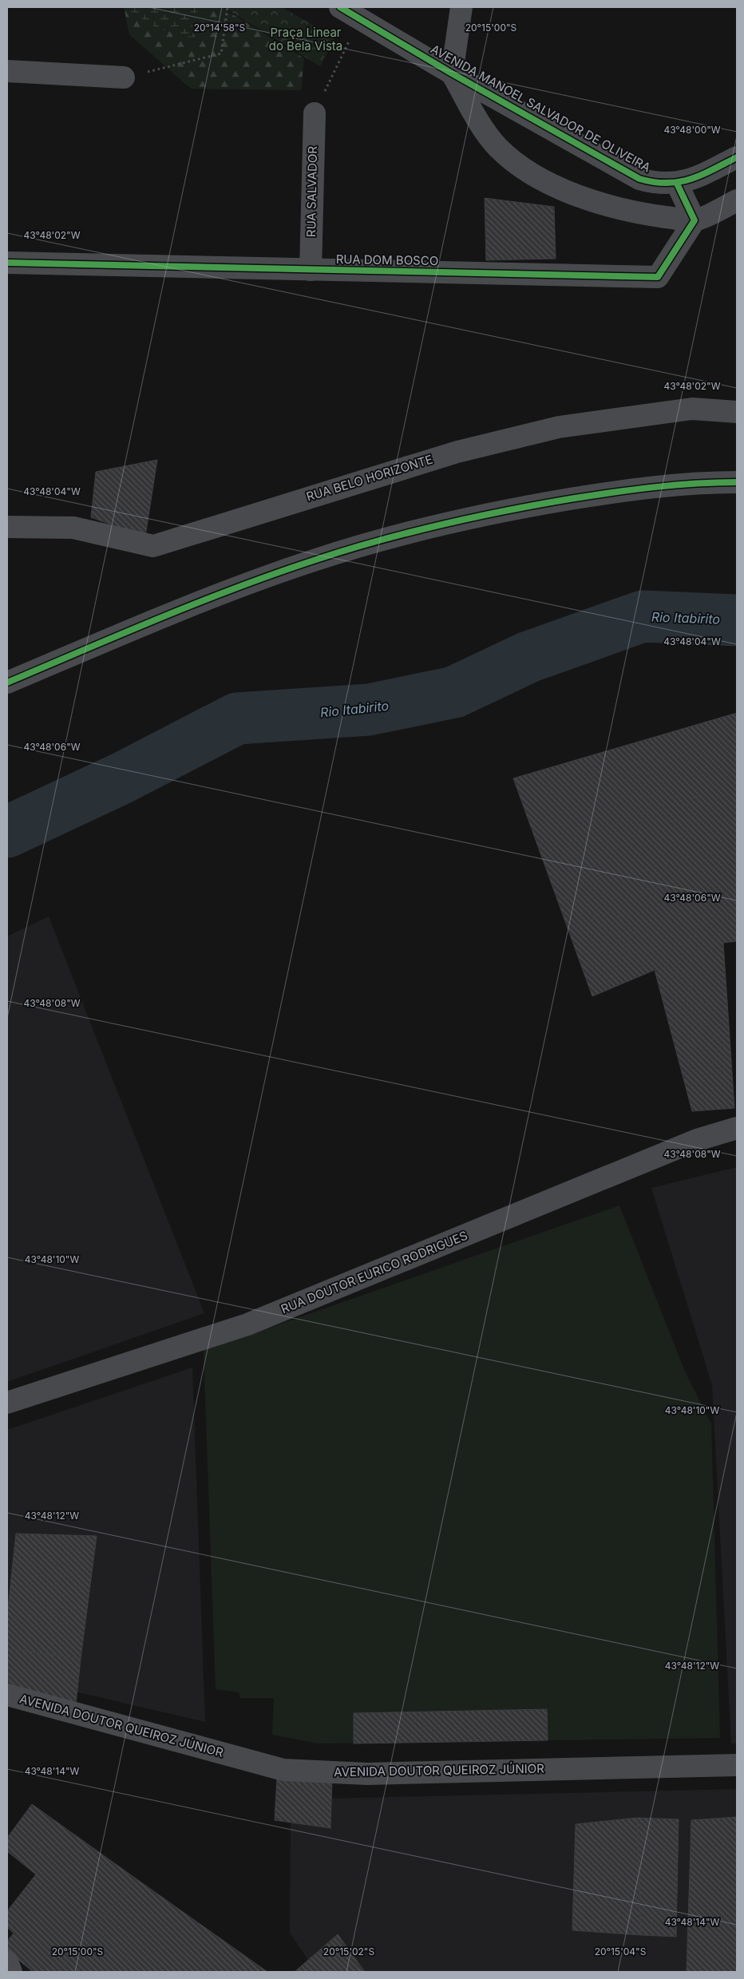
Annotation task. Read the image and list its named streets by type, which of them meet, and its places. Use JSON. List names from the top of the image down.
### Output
{
  "streets": {
    "main road": ["RUA DOUTOR EURICO RODRIGUES", "AVENIDA DOUTOR QUEIROZ JÚNIOR"],
    "street": [
      "AVENIDA MANOEL SALVADOR DE OLIVEIRA",
      "RUA SALVADOR",
      "RUA DOM BOSCO",
      "RUA BELO HORIZONTE"
    ]
  },
  "crossings": [
    ["AVENIDA MANOEL SALVADOR DE OLIVEIRA", "RUA DOM BOSCO"],
    ["RUA SALVADOR", "RUA DOM BOSCO"]
  ],
  "water": ["Rio Itabirito"],
  "parks": ["Praça Linear do Bela Vista"],
  "coordinates": [
    "20°14'58\"S",
    "20°15'00\"S",
    "43°48'00\"W",
    "43°48'02\"W",
    "43°48'04\"W",
    "43°48'06\"W",
    "43°48'08\"W",
    "43°48'10\"W",
    "43°48'12\"W",
    "43°48'14\"W",
    "20°15'02\"S",
    "20°15'04\"S"
  ]
}
